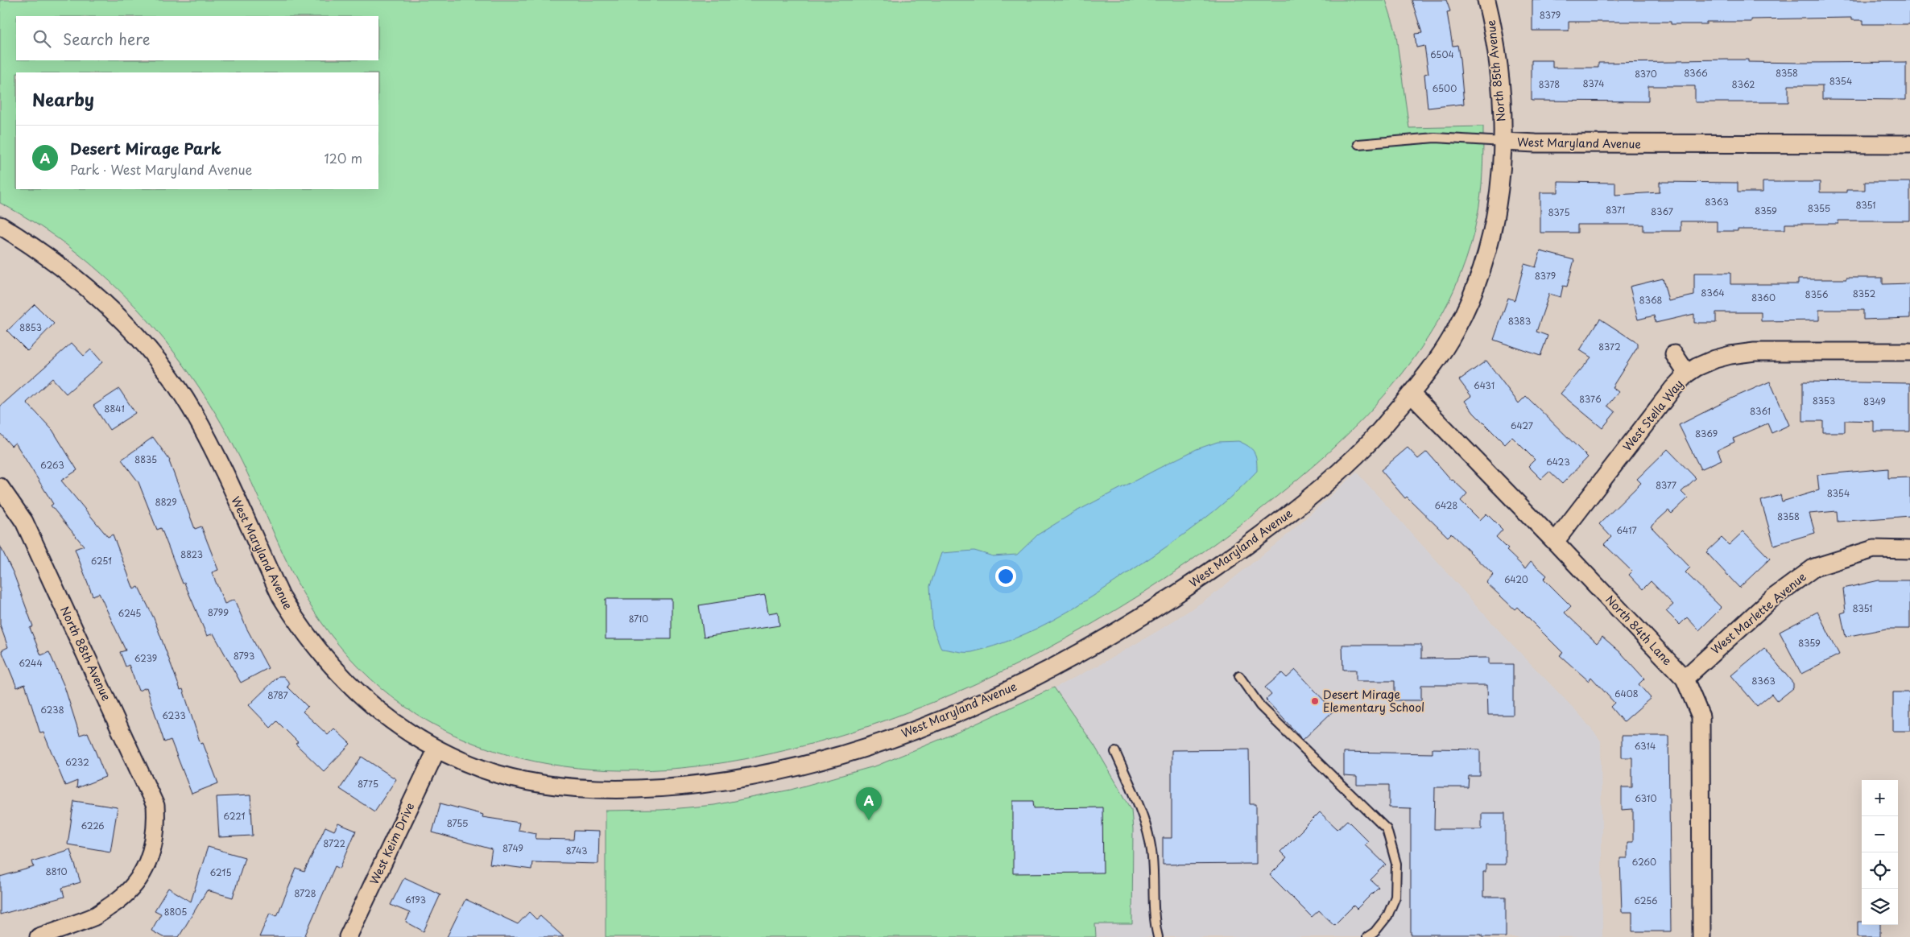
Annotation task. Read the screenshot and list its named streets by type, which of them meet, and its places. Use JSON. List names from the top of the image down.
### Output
{
  "streets": {
    "street": [
      "North 85th Avenue",
      "West Maryland Avenue",
      "West Stella Way",
      "West Marlette Avenue",
      "North 84th Lane",
      "North 88th Avenue",
      "West Keim Drive"
    ]
  },
  "crossings": [
    ["North 85th Avenue", "West Maryland Avenue"],
    ["West Maryland Avenue", "North 84th Lane"],
    ["West Maryland Avenue", "West Keim Drive"],
    ["West Stella Way", "North 84th Lane"],
    ["West Marlette Avenue", "North 84th Lane"]
  ],
  "places": ["Desert Mirage Elementary School"],
  "house_numbers": [
    "8379",
    "6504",
    "8366",
    "8358",
    "8370",
    "8354",
    "8374",
    "8378",
    "8362",
    "6500",
    "8363",
    "8351",
    "8355",
    "8371",
    "8359",
    "8367",
    "8375",
    "8379",
    "8364",
    "8352",
    "8356",
    "8360",
    "8368",
    "8383",
    "8853",
    "8372",
    "6431",
    "8376",
    "8353",
    "8349",
    "8841",
    "8361",
    "6427",
    "8369",
    "8835",
    "6423",
    "6263",
    "8377",
    "8354",
    "8829",
    "6428",
    "8358",
    "6417",
    "8823",
    "6251",
    "6420",
    "8351",
    "8799",
    "6245",
    "8710",
    "8359",
    "8793",
    "6239",
    "6244",
    "8363",
    "6408",
    "8787",
    "6238",
    "6233",
    "6314",
    "6232",
    "8775",
    "6310",
    "6221",
    "8755",
    "6226",
    "8722",
    "8749",
    "8743",
    "6260",
    "8810",
    "6215",
    "8728",
    "6193",
    "6256",
    "8805"
  ],
  "page": {
    "search": "Search here",
    "heading": "Nearby",
    "list": [
      {
        "mark": "A",
        "name": "Desert Mirage Park",
        "note": "Park · West Maryland Avenue",
        "value": "120 m"
      }
    ],
    "map_buttons": ["+", "−"],
    "pins": "A"
  }
}
